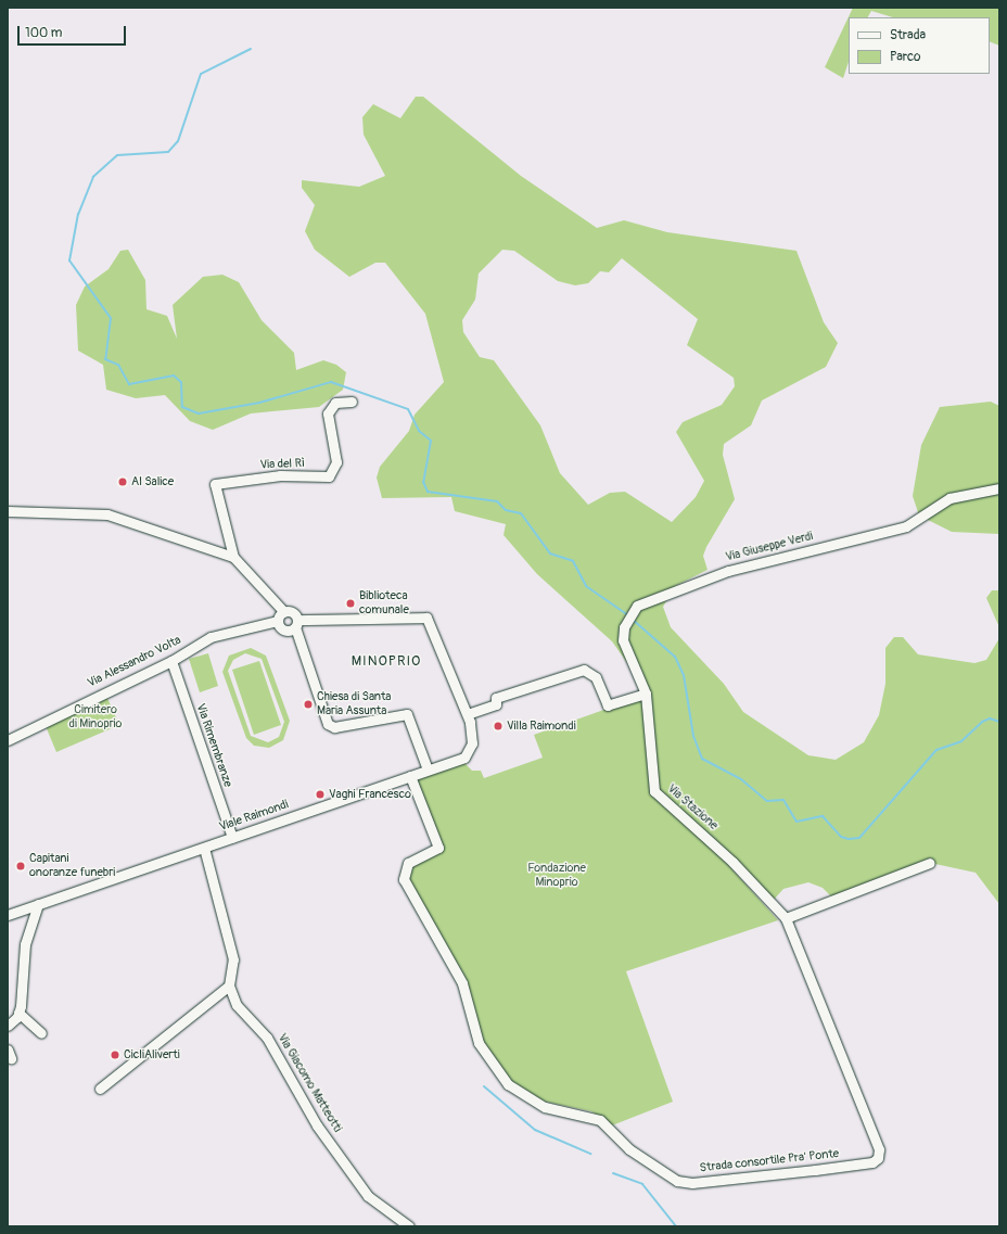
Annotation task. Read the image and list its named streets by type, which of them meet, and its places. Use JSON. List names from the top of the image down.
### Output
{
  "streets": {
    "street": [
      "Via del Rì",
      "Via Giuseppe Verdi",
      "Via Alessandro Volta",
      "Via Rimembranze",
      "Via Stazione",
      "Viale Raimondi",
      "Via Giacomo Matteotti",
      "Strada consortile Pra' Ponte"
    ]
  },
  "crossings": [
    ["Via Giuseppe Verdi", "Via Stazione"],
    ["Via Alessandro Volta", "Via Rimembranze"],
    ["Via Rimembranze", "Viale Raimondi"],
    ["Via Stazione", "Strada consortile Pra' Ponte"],
    ["Viale Raimondi", "Strada consortile Pra' Ponte"]
  ],
  "districts": ["MINOPRIO"],
  "parks": ["Cimitero di Minoprio", "Fondazione Minoprio"],
  "places": [
    "Al Salice",
    "Biblioteca comunale",
    "Chiesa di Santa Maria Assunta",
    "Villa Raimondi",
    "Vaghi Francesco",
    "Capitani onoranze funebri",
    "CicliAliverti"
  ],
  "legend": ["Strada", "Parco"],
  "scale_bar": "100 m"
}
